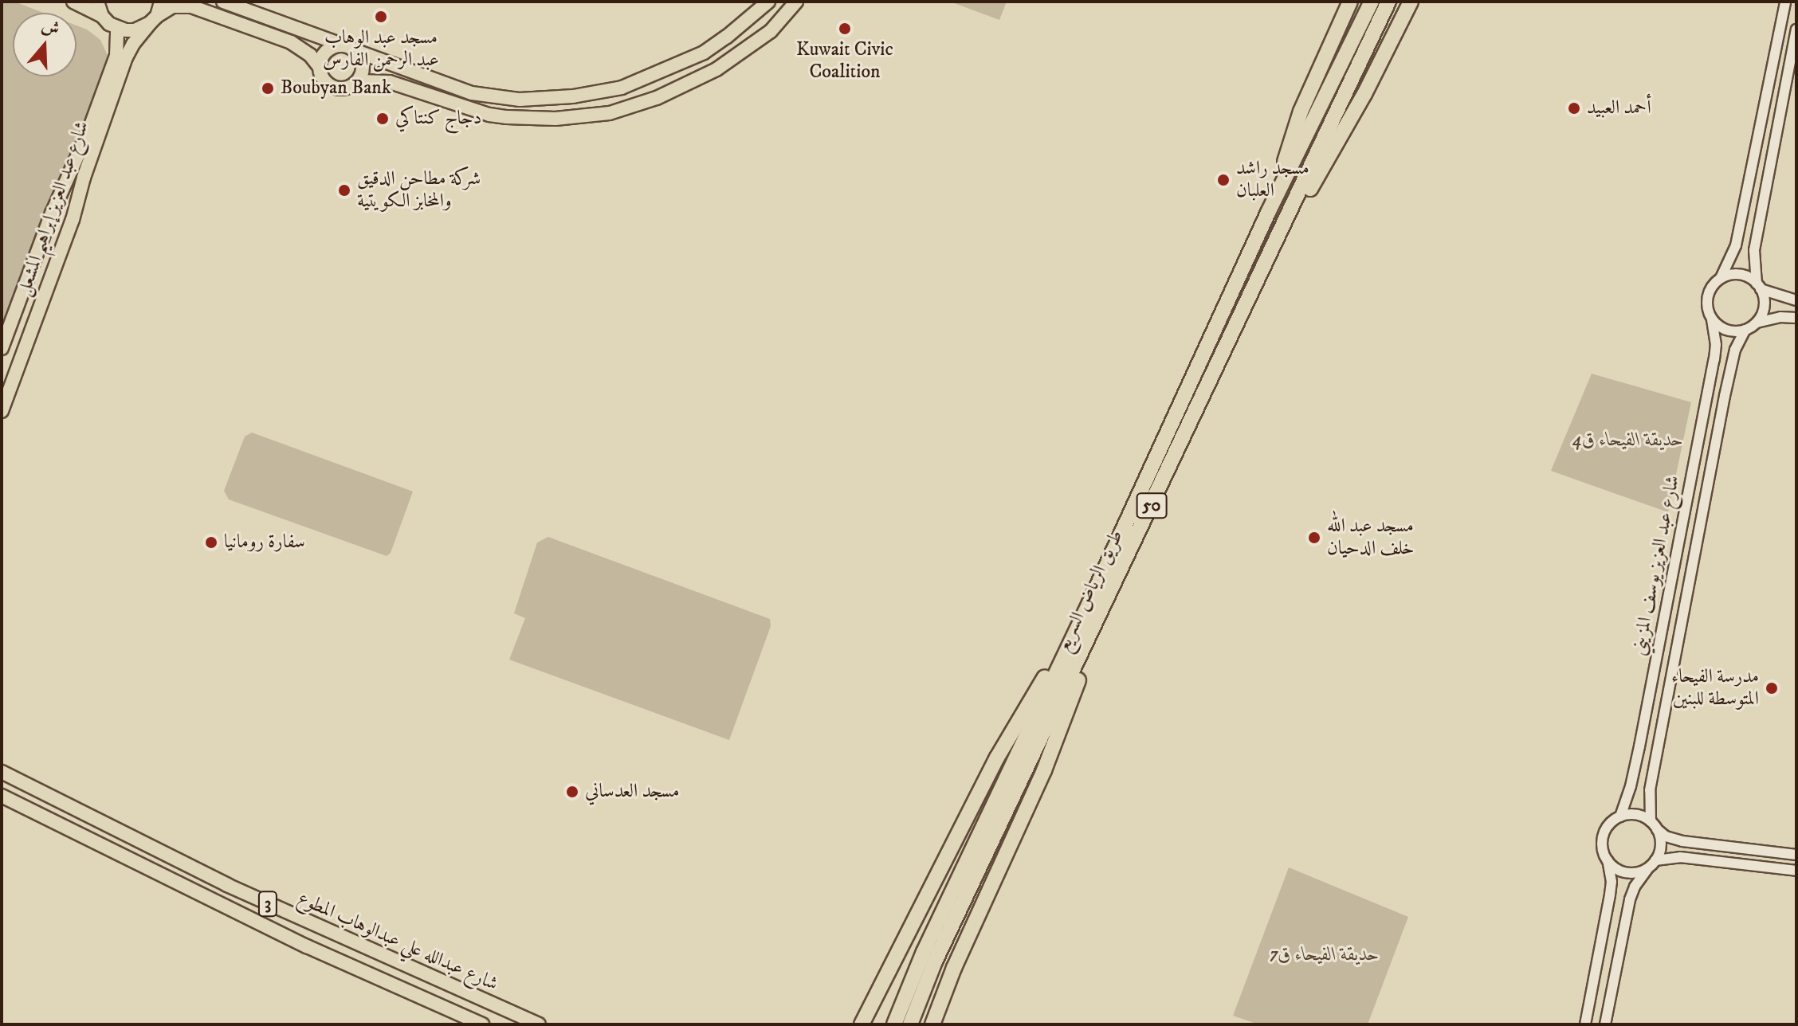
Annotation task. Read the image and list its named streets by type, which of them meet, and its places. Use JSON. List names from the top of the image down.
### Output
{
  "streets": {
    "highway": ["50", "طريق الرياض السريع"],
    "main road": ["شارع عبد العزيز إبراهيم المشعل", "3", "شارع عبدالله علي عبدالوهاب المطوع"],
    "street": ["شارع عبد العزيز يوسف المزيني"]
  },
  "parks": ["حديقة الفيحاء ق4", "حديقة الفيحاء ق7"],
  "places": [
    "مسجد عبد الوهاب عبد الرحمن الفارس",
    "Kuwait Civic Coalition",
    "Boubyan Bank",
    "أحمد العبيد",
    "دجاج كنتاكي",
    "مسجد راشد العلبان",
    "شركة مطاحن الدقيق والمخابز الكويتية",
    "مسجد عبد الله خلف الدحيان",
    "سفارة رومانيا",
    "مدرسة الفيحاء المتوسطة للبنين",
    "مسجد العدساني"
  ],
  "north": "top"
}
